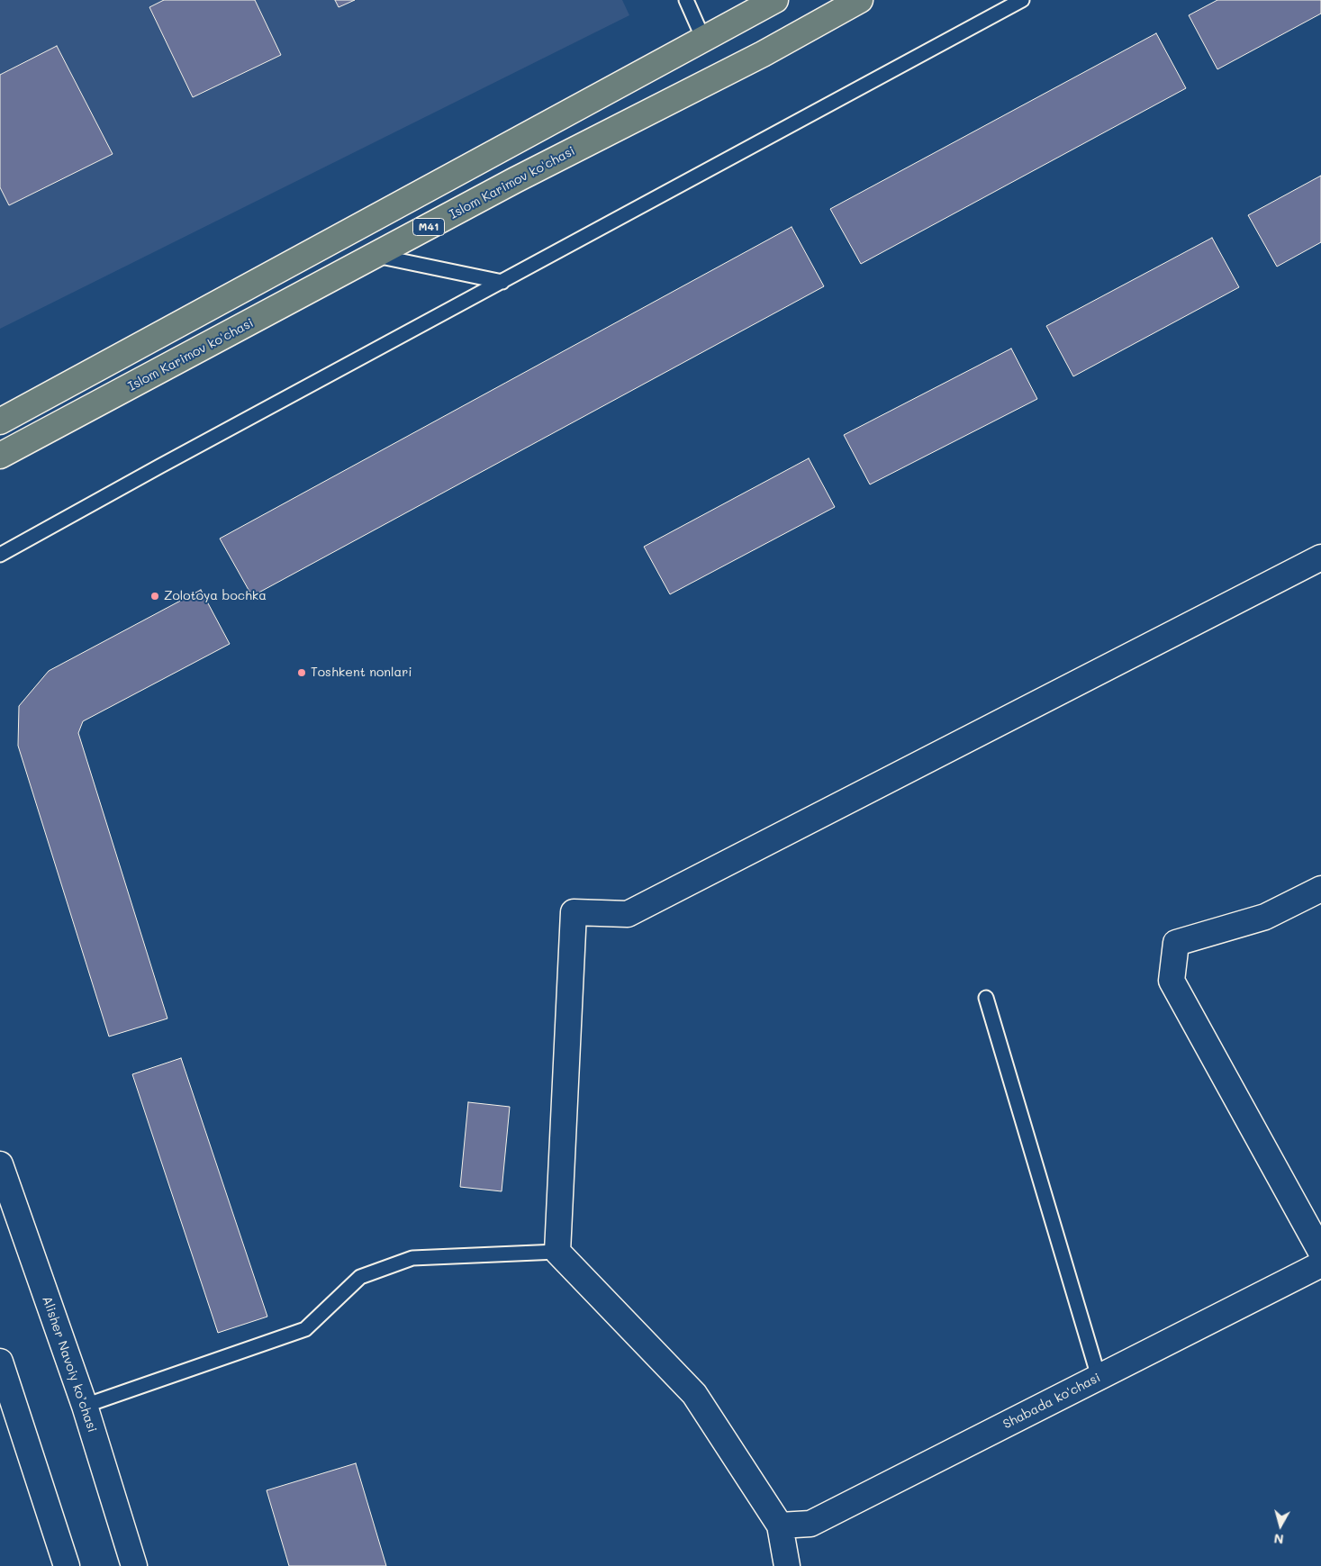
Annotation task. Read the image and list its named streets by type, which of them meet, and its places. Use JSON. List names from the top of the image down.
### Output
{
  "streets": {
    "main road": ["Islom Karimov ko'chasi", "M41"],
    "street": ["Alisher Navoiy ko’chasi", "Shabada ko'chasi"]
  },
  "places": ["Zolotoya bochka", "Toshkent nonlari"],
  "north": "bottom"
}
